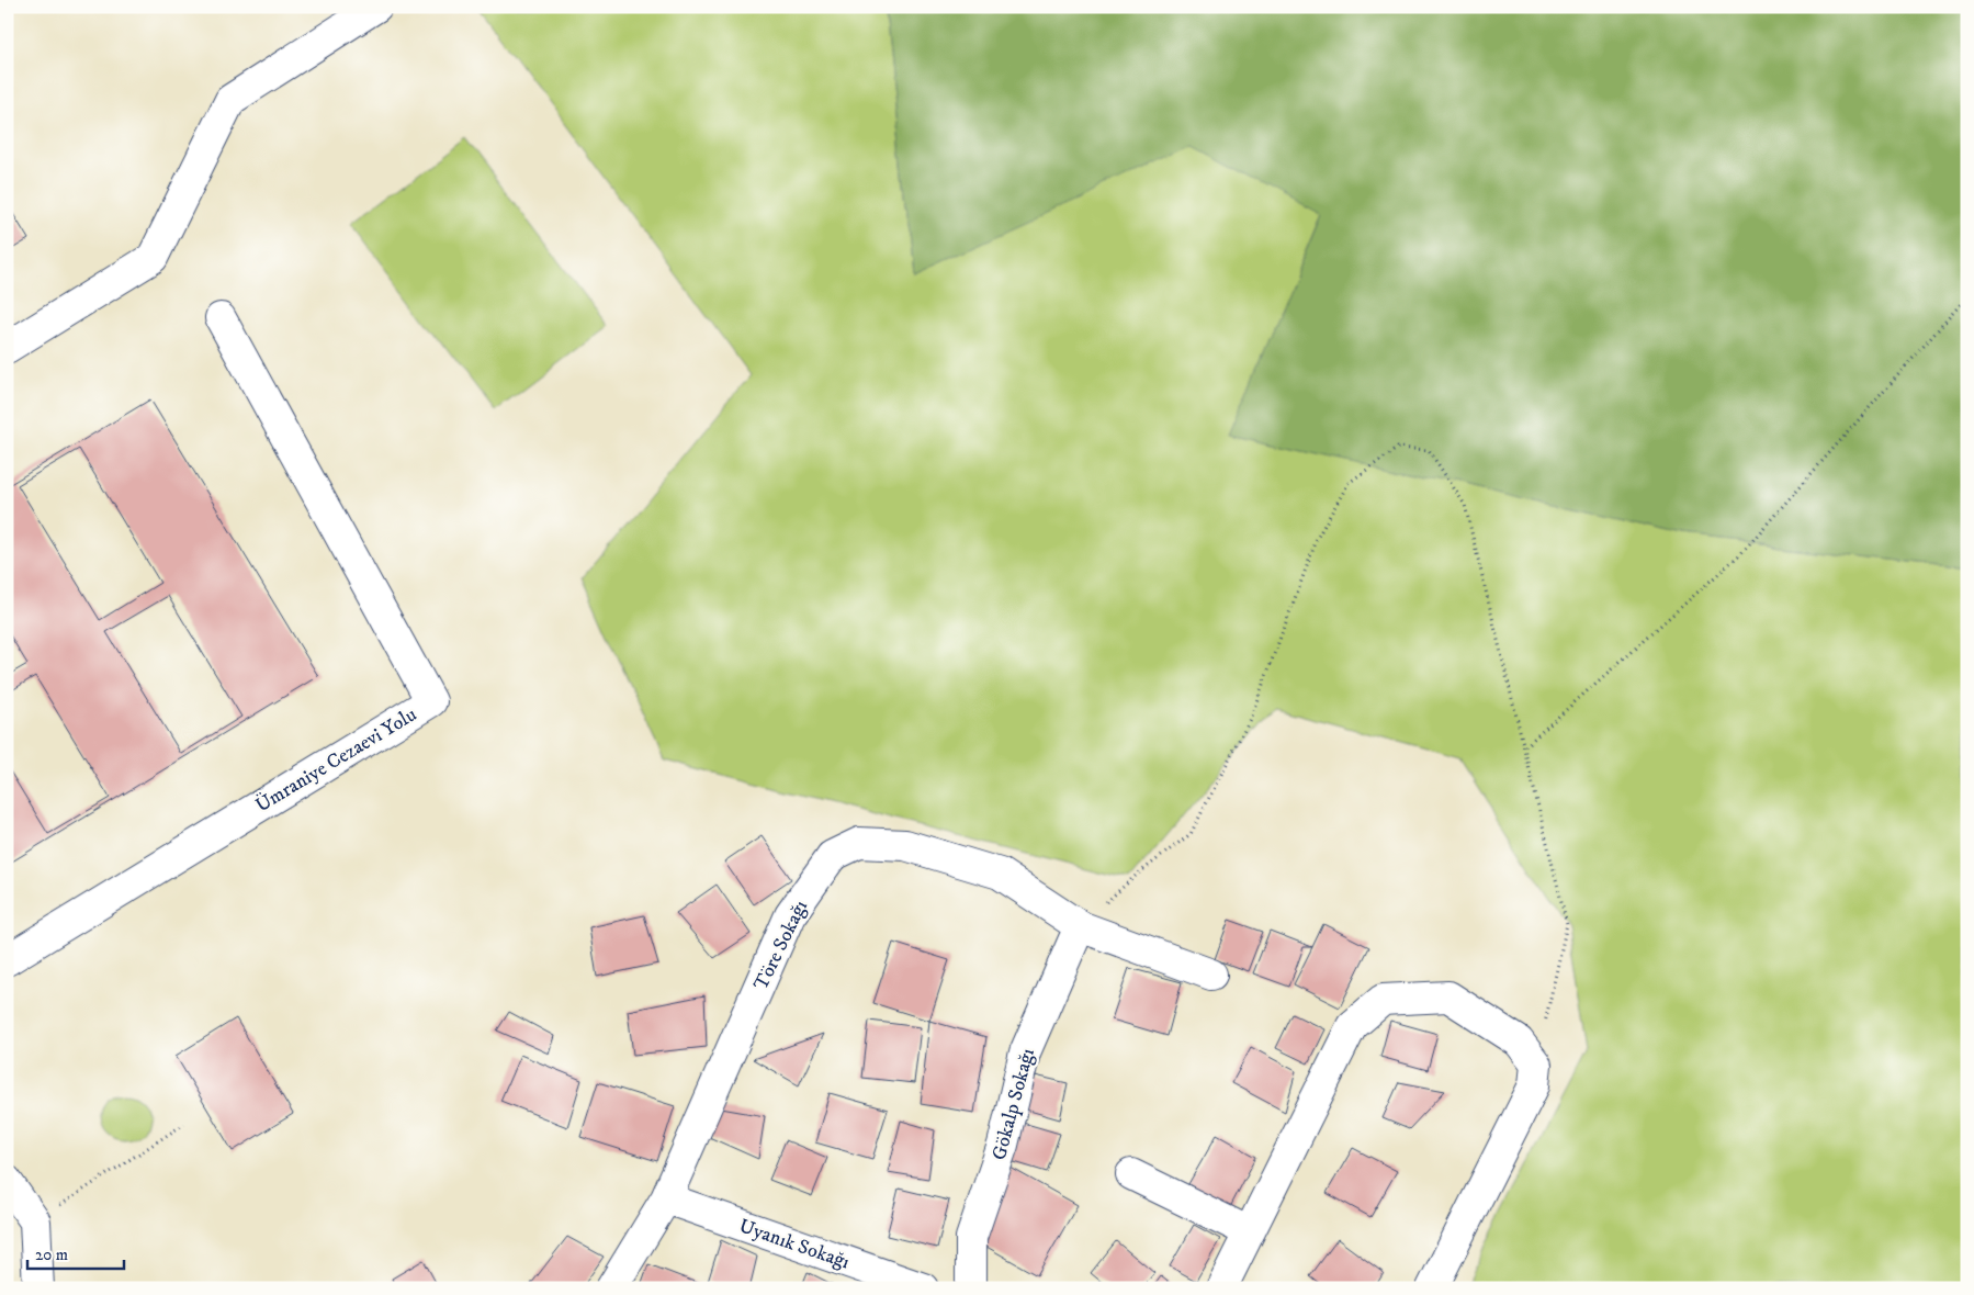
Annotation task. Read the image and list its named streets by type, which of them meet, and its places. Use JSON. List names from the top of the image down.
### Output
{
  "streets": {
    "street": [
      "Ümraniye Cezaevi Yolu",
      "Töre Sokağı",
      "Gökalp Sokağı",
      "Uyanık Sokağı"
    ]
  },
  "crossings": [
    ["Töre Sokağı", "Gökalp Sokağı"],
    ["Töre Sokağı", "Uyanık Sokağı"]
  ],
  "scale_bar": "20 m"
}
